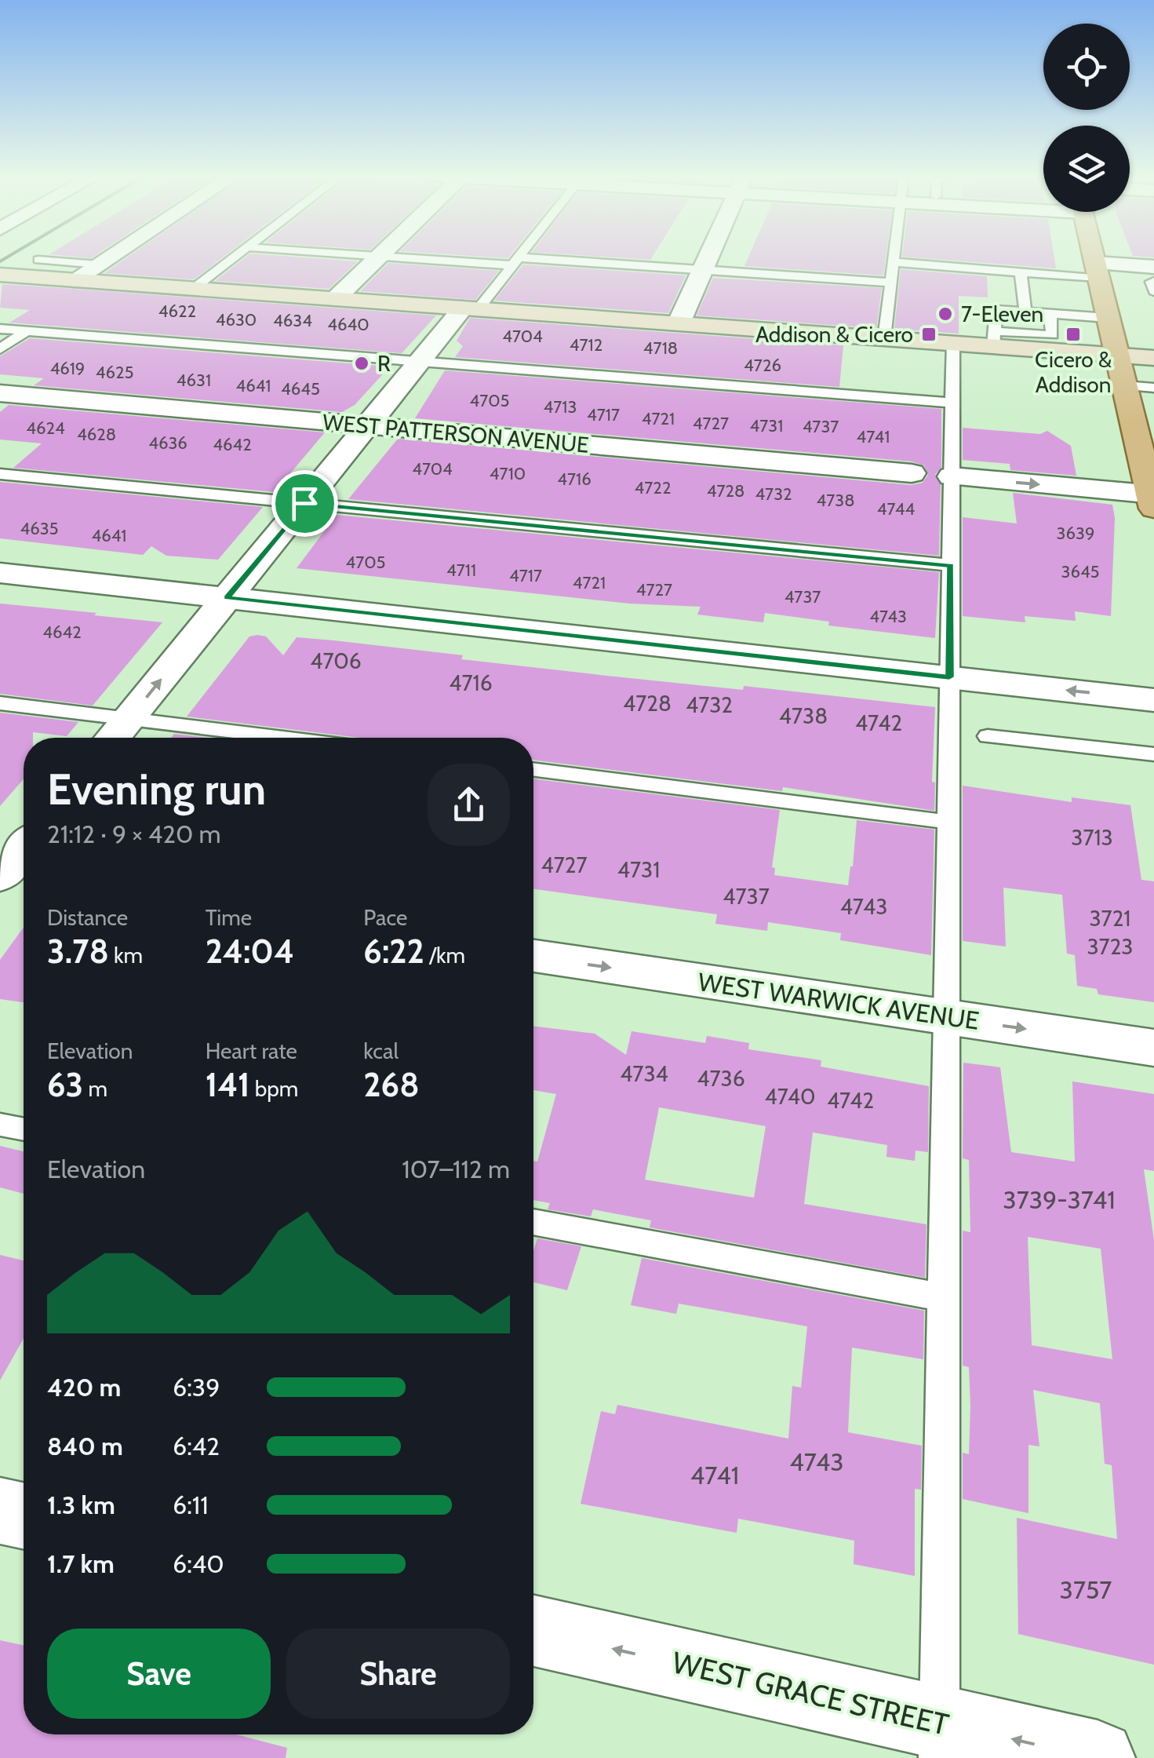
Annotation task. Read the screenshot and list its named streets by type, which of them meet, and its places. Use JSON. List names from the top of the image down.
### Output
{
  "streets": {
    "street": ["WEST PATTERSON AVENUE", "WEST WARWICK AVENUE", "WEST GRACE STREET"]
  },
  "one_way": ["WEST GRACE STREET"],
  "places": {
    "other": ["7-Eleven", "R"],
    "transit": ["Addison & Cicero", "Cicero & Addison"]
  },
  "house_numbers": [
    "4622",
    "4630",
    "4634",
    "4640",
    "4704",
    "4712",
    "4718",
    "4726",
    "4619",
    "4625",
    "4631",
    "4641",
    "4645",
    "4705",
    "4713",
    "4717",
    "4721",
    "4727",
    "4731",
    "4737",
    "4624",
    "4628",
    "4741",
    "4636",
    "4642",
    "4704",
    "4710",
    "4716",
    "4722",
    "4728",
    "4732",
    "4738",
    "4744",
    "4635",
    "3639",
    "4641",
    "4705",
    "4711",
    "3645",
    "4717",
    "4721",
    "4727",
    "4737",
    "4743",
    "4642",
    "4706",
    "4716",
    "4728",
    "4732",
    "4738",
    "4742",
    "3713",
    "4727",
    "4731",
    "4737",
    "4743",
    "3721",
    "3723",
    "4734",
    "4736",
    "4740",
    "4742",
    "3739-3741",
    "4743",
    "4741",
    "3757"
  ],
  "page": {
    "heading": ["Evening run", "21:12 · 9 × 420 m"],
    "stats": [
      ["Distance", "3.78 km"],
      ["Time", "24:04"],
      ["Pace", "6:22 /km"],
      ["Elevation", "63 m"],
      ["Heart rate", "141 bpm"],
      ["kcal", "268"]
    ],
    "chart": ["Elevation", "107–112 m"],
    "list": [
      {
        "name": "420 m",
        "note": "6:39"
      },
      {
        "name": "840 m",
        "note": "6:42"
      },
      {
        "name": "1.3 km",
        "note": "6:11"
      },
      {
        "name": "1.7 km",
        "note": "6:40"
      }
    ],
    "buttons": ["Save", "Share"]
  }
}
